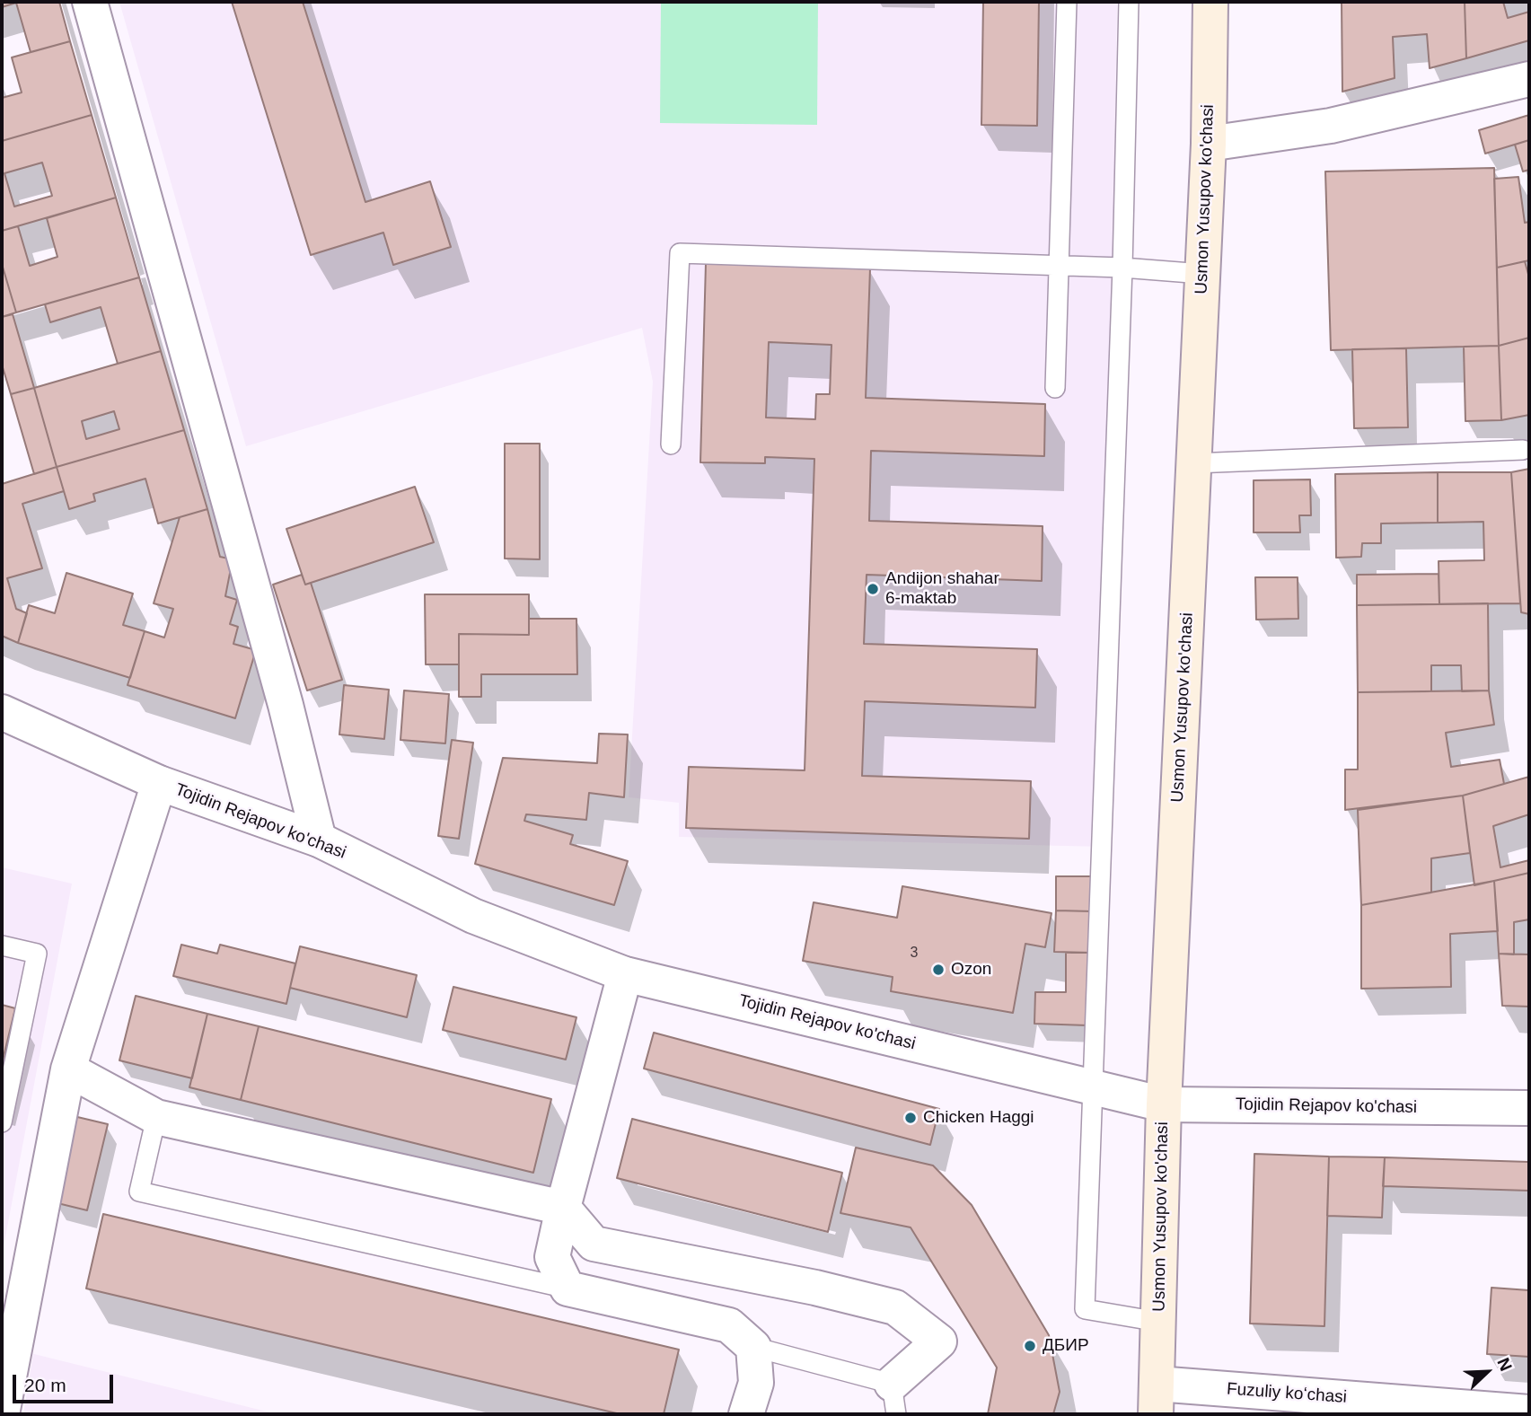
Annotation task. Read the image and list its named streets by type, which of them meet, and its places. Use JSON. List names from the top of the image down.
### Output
{
  "streets": {
    "main road": ["Usmon Yusupov ko'chasi"],
    "street": ["Tojidin Rejapov ko'chasi", "Fuzuliy koʻchasi"]
  },
  "crossings": [
    ["Usmon Yusupov ko'chasi", "Tojidin Rejapov ko'chasi"],
    ["Usmon Yusupov ko'chasi", "Fuzuliy koʻchasi"]
  ],
  "places": [
    "Andijon shahar 6-maktab",
    "Ozon",
    "Chicken Haggi",
    "ДБИР"
  ],
  "house_numbers": ["3"],
  "scale_bar": "20 m",
  "north": "top right"
}
